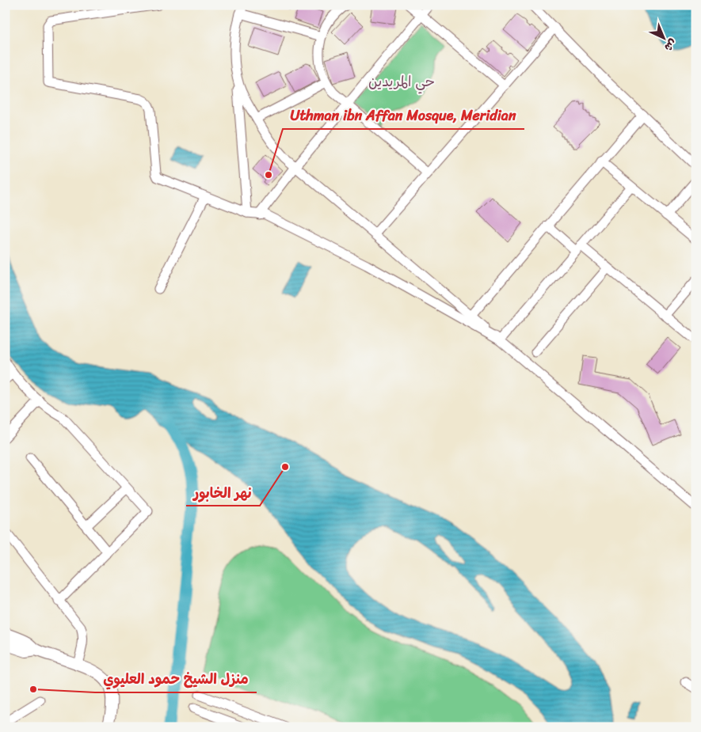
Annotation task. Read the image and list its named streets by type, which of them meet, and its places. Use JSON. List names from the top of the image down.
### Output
{
  "districts": ["حي المريدين"],
  "places": ["Uthman ibn Affan Mosque, Meridian", "نهر الخابور", "منزل الشيخ حمود العليوي"],
  "north": "bottom right"
}
